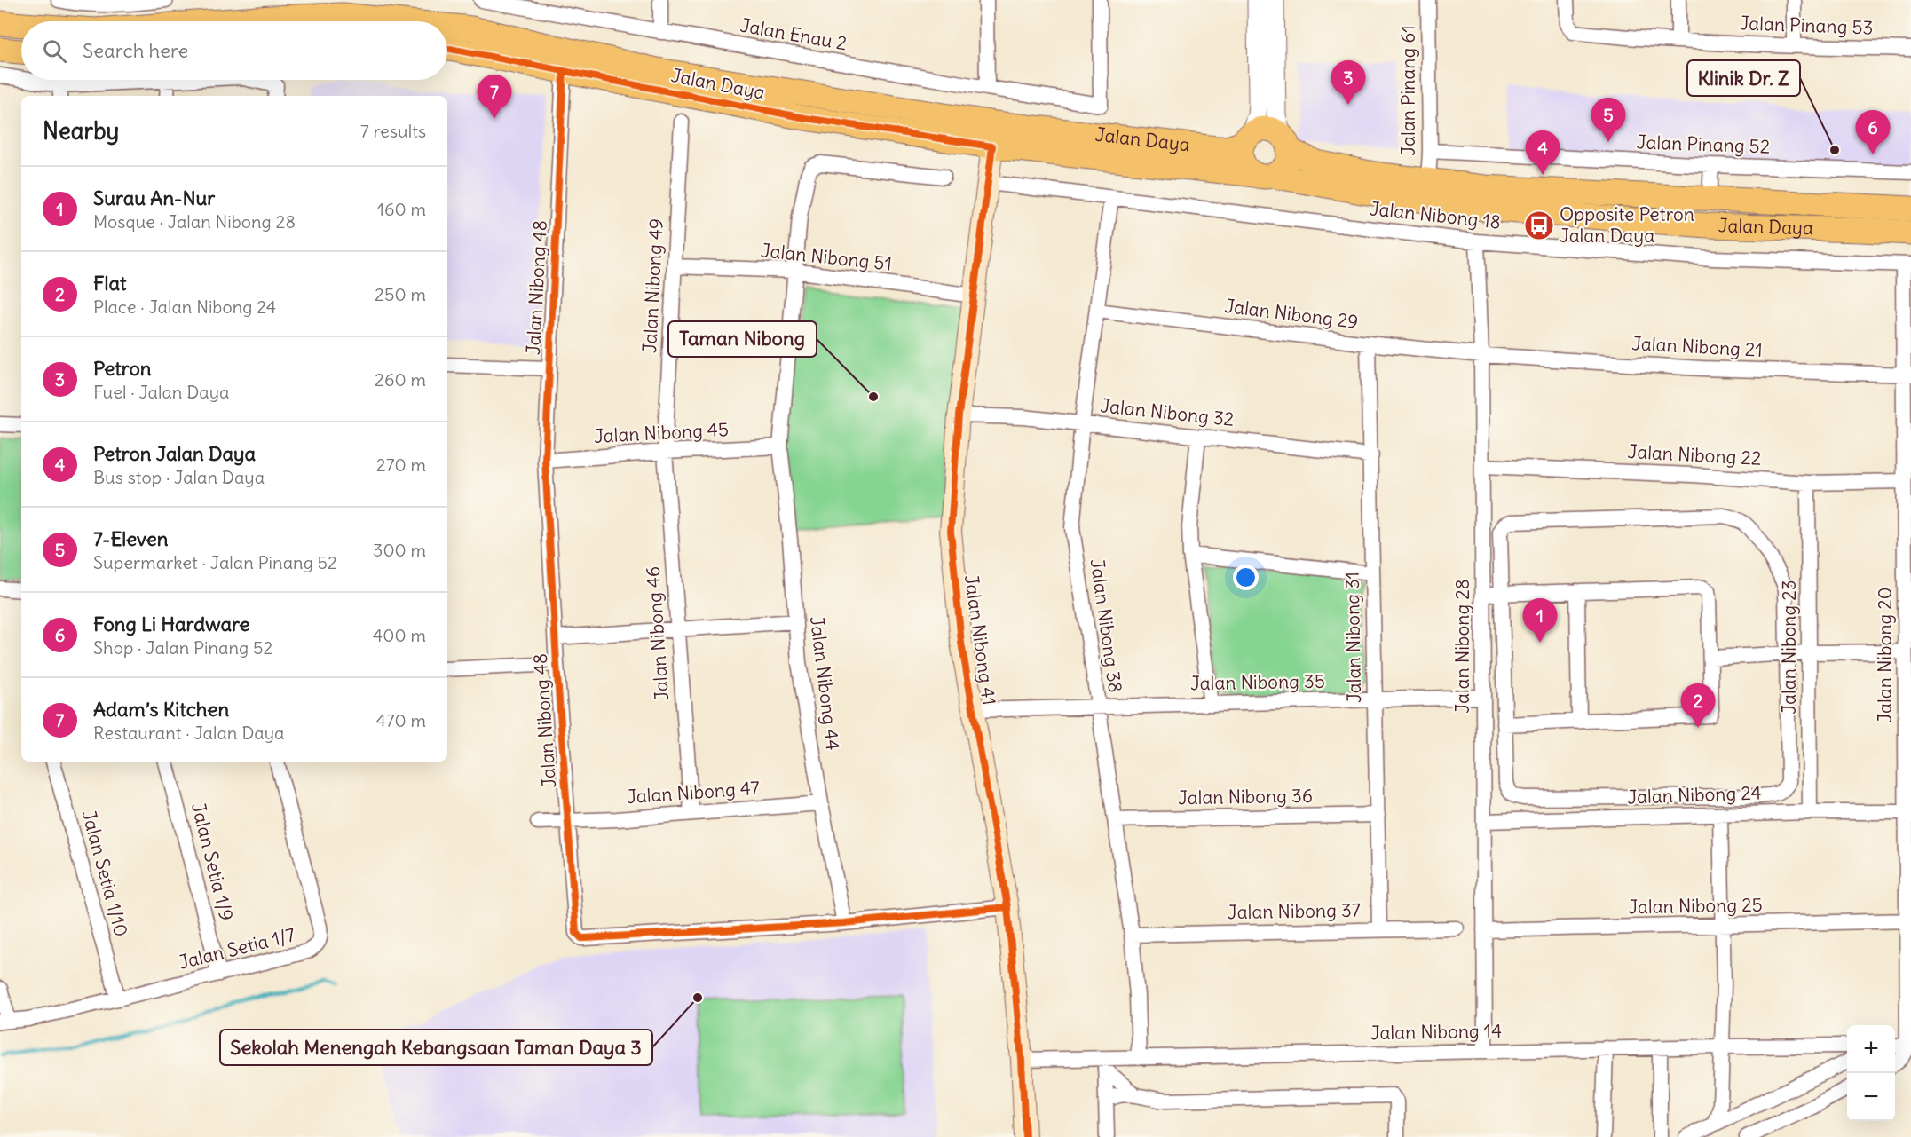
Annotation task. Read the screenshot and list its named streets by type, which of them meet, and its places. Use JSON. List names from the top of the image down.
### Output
{
  "streets": {
    "main road": ["Jalan Daya", "Jalan Nibong 41"],
    "street": [
      "Jalan Pinang 53",
      "Jalan Enau 2",
      "Jalan Pinang 61",
      "Jalan Pinang 52",
      "Jalan Nibong 18",
      "Jalan Nibong 51",
      "Jalan Nibong 49",
      "Jalan Nibong 48",
      "Jalan Nibong 29",
      "Jalan Nibong 21",
      "Jalan Nibong 32",
      "Jalan Nibong 45",
      "Jalan Nibong 22",
      "Jalan Nibong 38",
      "Jalan Nibong 46",
      "Jalan Nibong 31",
      "Jalan Nibong 28",
      "Jalan Nibong 23",
      "Jalan Nibong 20",
      "Jalan Nibong 35",
      "Jalan Nibong 44",
      "Jalan Nibong 47",
      "Jalan Nibong 24",
      "Jalan Nibong 36",
      "Jalan Setia 1/9",
      "Jalan Setia 1/10",
      "Jalan Nibong 25",
      "Jalan Nibong 37",
      "Jalan Setia 1/7",
      "Jalan Nibong 14"
    ]
  },
  "crossings": [
    ["Jalan Daya", "Jalan Pinang 61"],
    ["Jalan Daya", "Jalan Nibong 48"],
    ["Jalan Daya", "Jalan Nibong 41"],
    ["Jalan Pinang 61", "Jalan Pinang 52"],
    ["Jalan Nibong 18", "Jalan Nibong 38"],
    ["Jalan Nibong 18", "Jalan Nibong 41"],
    ["Jalan Nibong 18", "Jalan Nibong 28"],
    ["Jalan Nibong 18", "Jalan Nibong 20"],
    ["Jalan Nibong 51", "Jalan Nibong 49"],
    ["Jalan Nibong 51", "Jalan Nibong 41"],
    ["Jalan Nibong 51", "Jalan Nibong 44"],
    ["Jalan Nibong 49", "Jalan Nibong 45"],
    ["Jalan Nibong 49", "Jalan Nibong 46"],
    ["Jalan Nibong 48", "Jalan Nibong 45"],
    ["Jalan Nibong 48", "Jalan Nibong 41"],
    ["Jalan Nibong 48", "Jalan Nibong 44"],
    ["Jalan Nibong 48", "Jalan Nibong 47"],
    ["Jalan Nibong 29", "Jalan Nibong 21"],
    ["Jalan Nibong 29", "Jalan Nibong 38"],
    ["Jalan Nibong 29", "Jalan Nibong 31"],
    ["Jalan Nibong 29", "Jalan Nibong 28"],
    ["Jalan Nibong 21", "Jalan Nibong 28"],
    ["Jalan Nibong 21", "Jalan Nibong 20"],
    ["Jalan Nibong 32", "Jalan Nibong 38"],
    ["Jalan Nibong 32", "Jalan Nibong 31"],
    ["Jalan Nibong 32", "Jalan Nibong 41"],
    ["Jalan Nibong 45", "Jalan Nibong 46"],
    ["Jalan Nibong 45", "Jalan Nibong 44"],
    ["Jalan Nibong 22", "Jalan Nibong 28"],
    ["Jalan Nibong 22", "Jalan Nibong 23"],
    ["Jalan Nibong 22", "Jalan Nibong 20"],
    ["Jalan Nibong 38", "Jalan Nibong 35"],
    ["Jalan Nibong 38", "Jalan Nibong 36"],
    ["Jalan Nibong 38", "Jalan Nibong 37"],
    ["Jalan Nibong 38", "Jalan Nibong 14"],
    ["Jalan Nibong 46", "Jalan Nibong 47"],
    ["Jalan Nibong 31", "Jalan Nibong 35"],
    ["Jalan Nibong 31", "Jalan Nibong 36"],
    ["Jalan Nibong 31", "Jalan Nibong 37"],
    ["Jalan Nibong 41", "Jalan Nibong 35"],
    ["Jalan Nibong 41", "Jalan Nibong 14"],
    ["Jalan Nibong 28", "Jalan Nibong 35"],
    ["Jalan Nibong 28", "Jalan Nibong 24"],
    ["Jalan Nibong 28", "Jalan Nibong 25"],
    ["Jalan Nibong 28", "Jalan Nibong 14"],
    ["Jalan Nibong 23", "Jalan Nibong 24"],
    ["Jalan Nibong 20", "Jalan Nibong 24"],
    ["Jalan Nibong 20", "Jalan Nibong 25"],
    ["Jalan Nibong 44", "Jalan Nibong 47"],
    ["Jalan Setia 1/9", "Jalan Setia 1/7"],
    ["Jalan Setia 1/10", "Jalan Setia 1/7"]
  ],
  "places": {
    "other": ["Klinik Dr. Z", "Taman Nibong", "Sekolah Menengah Kebangsaan Taman Daya 3"],
    "bus stop": ["Opposite Petron Jalan Daya"]
  },
  "page": {
    "search": "Search here",
    "pins": [
      "3",
      "7",
      "5",
      "6",
      "4",
      "1",
      "2"
    ],
    "heading": ["Nearby", "7 results"],
    "list": [
      {
        "mark": "1",
        "name": "Surau An-Nur",
        "note": "Mosque · Jalan Nibong 28",
        "value": "160 m"
      },
      {
        "mark": "2",
        "name": "Flat",
        "note": "Place · Jalan Nibong 24",
        "value": "250 m"
      },
      {
        "mark": "3",
        "name": "Petron",
        "note": "Fuel · Jalan Daya",
        "value": "260 m"
      },
      {
        "mark": "4",
        "name": "Petron Jalan Daya",
        "note": "Bus stop · Jalan Daya",
        "value": "270 m"
      },
      {
        "mark": "5",
        "name": "7-Eleven",
        "note": "Supermarket · Jalan Pinang 52",
        "value": "300 m"
      },
      {
        "mark": "6",
        "name": "Fong Li Hardware",
        "note": "Shop · Jalan Pinang 52",
        "value": "400 m"
      },
      {
        "mark": "7",
        "name": "Adam’s Kitchen",
        "note": "Restaurant · Jalan Daya",
        "value": "470 m"
      }
    ],
    "map_buttons": ["+", "−"]
  }
}
